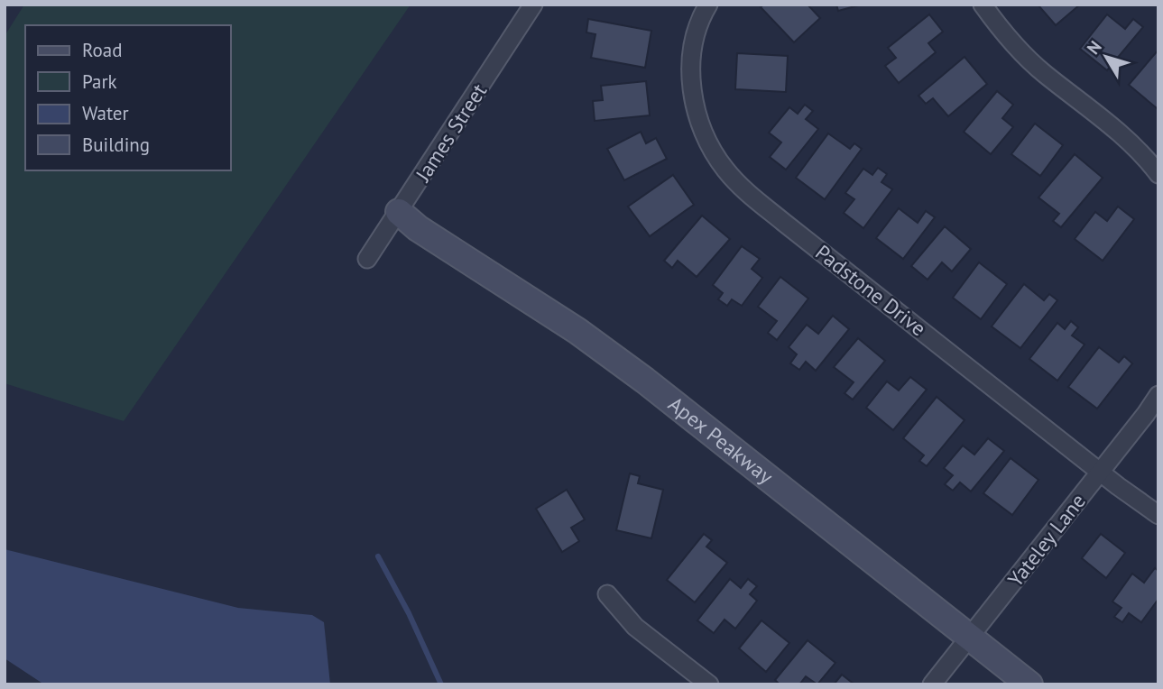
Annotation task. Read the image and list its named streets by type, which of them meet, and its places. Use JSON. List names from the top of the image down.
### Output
{
  "streets": {
    "main road": ["Apex Peakway"],
    "street": ["James Street", "Padstone Drive", "Yateley Lane"]
  },
  "crossings": [
    ["James Street", "Apex Peakway"],
    ["Padstone Drive", "Yateley Lane"],
    ["Apex Peakway", "Yateley Lane"]
  ],
  "legend": [
    "Road",
    "Park",
    "Water",
    "Building"
  ],
  "north": "top left"
}
